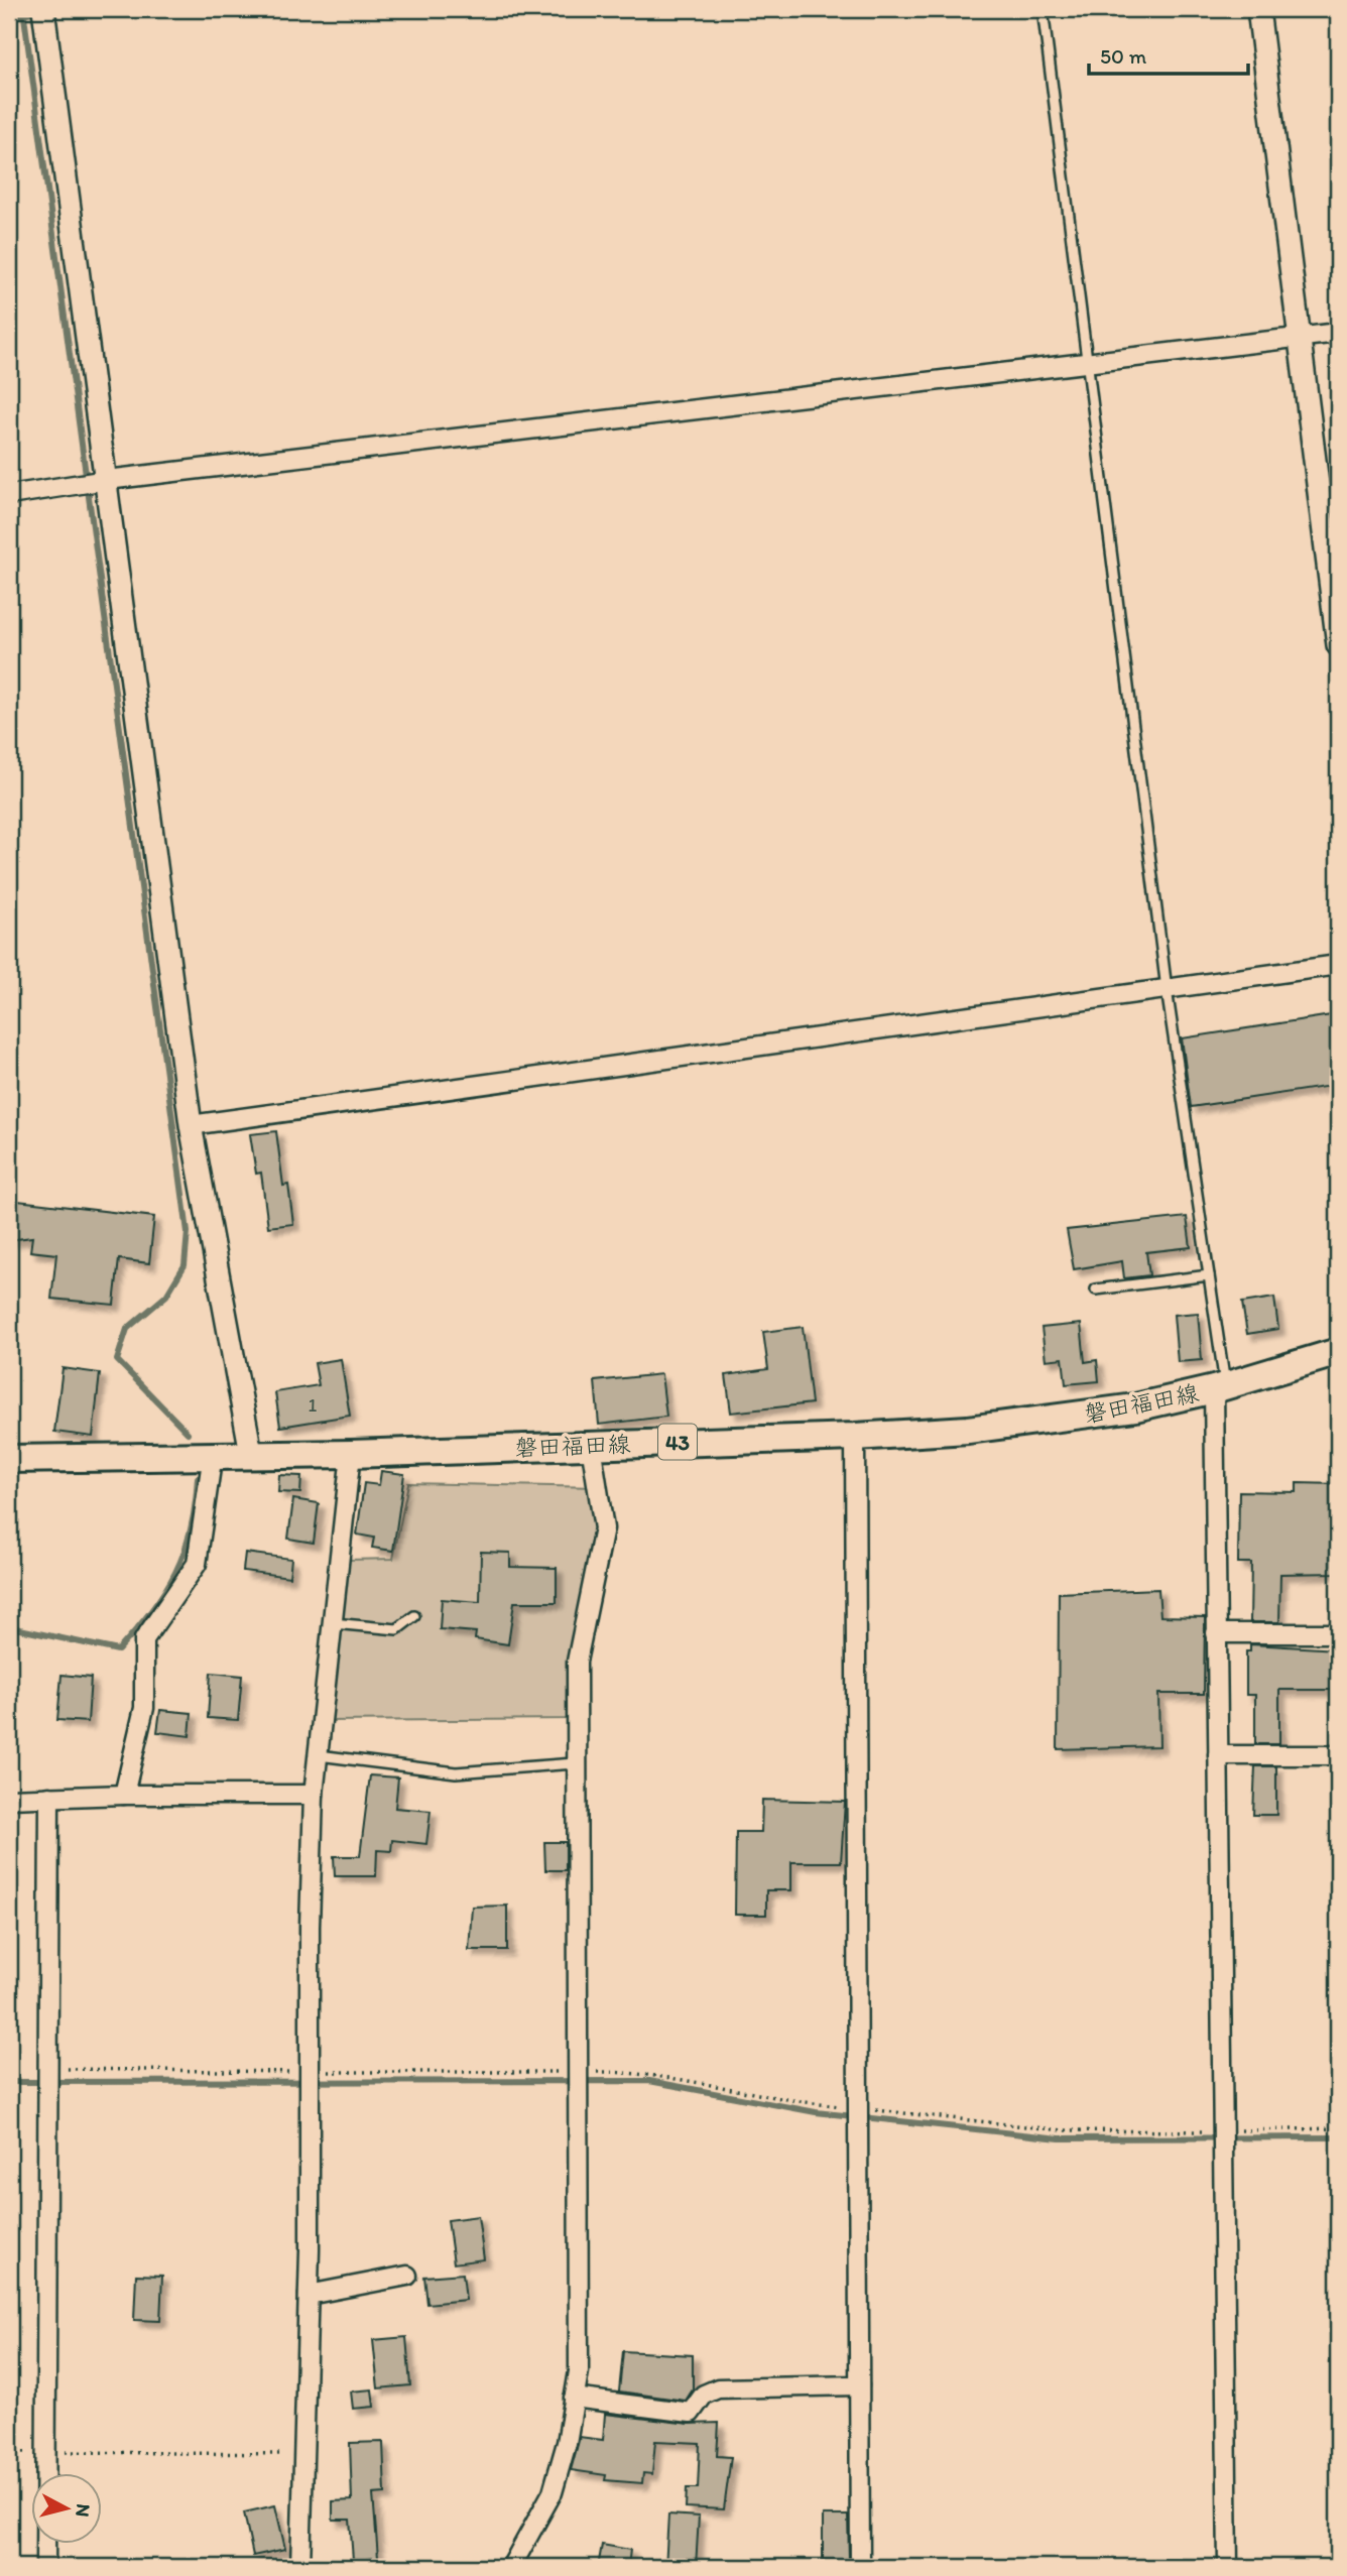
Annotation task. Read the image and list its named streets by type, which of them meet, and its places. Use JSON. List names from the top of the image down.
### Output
{
  "streets": {
    "main road": ["磐田福田線", "43"]
  },
  "house_numbers": ["1"],
  "scale_bar": "50 m",
  "north": "right"
}
